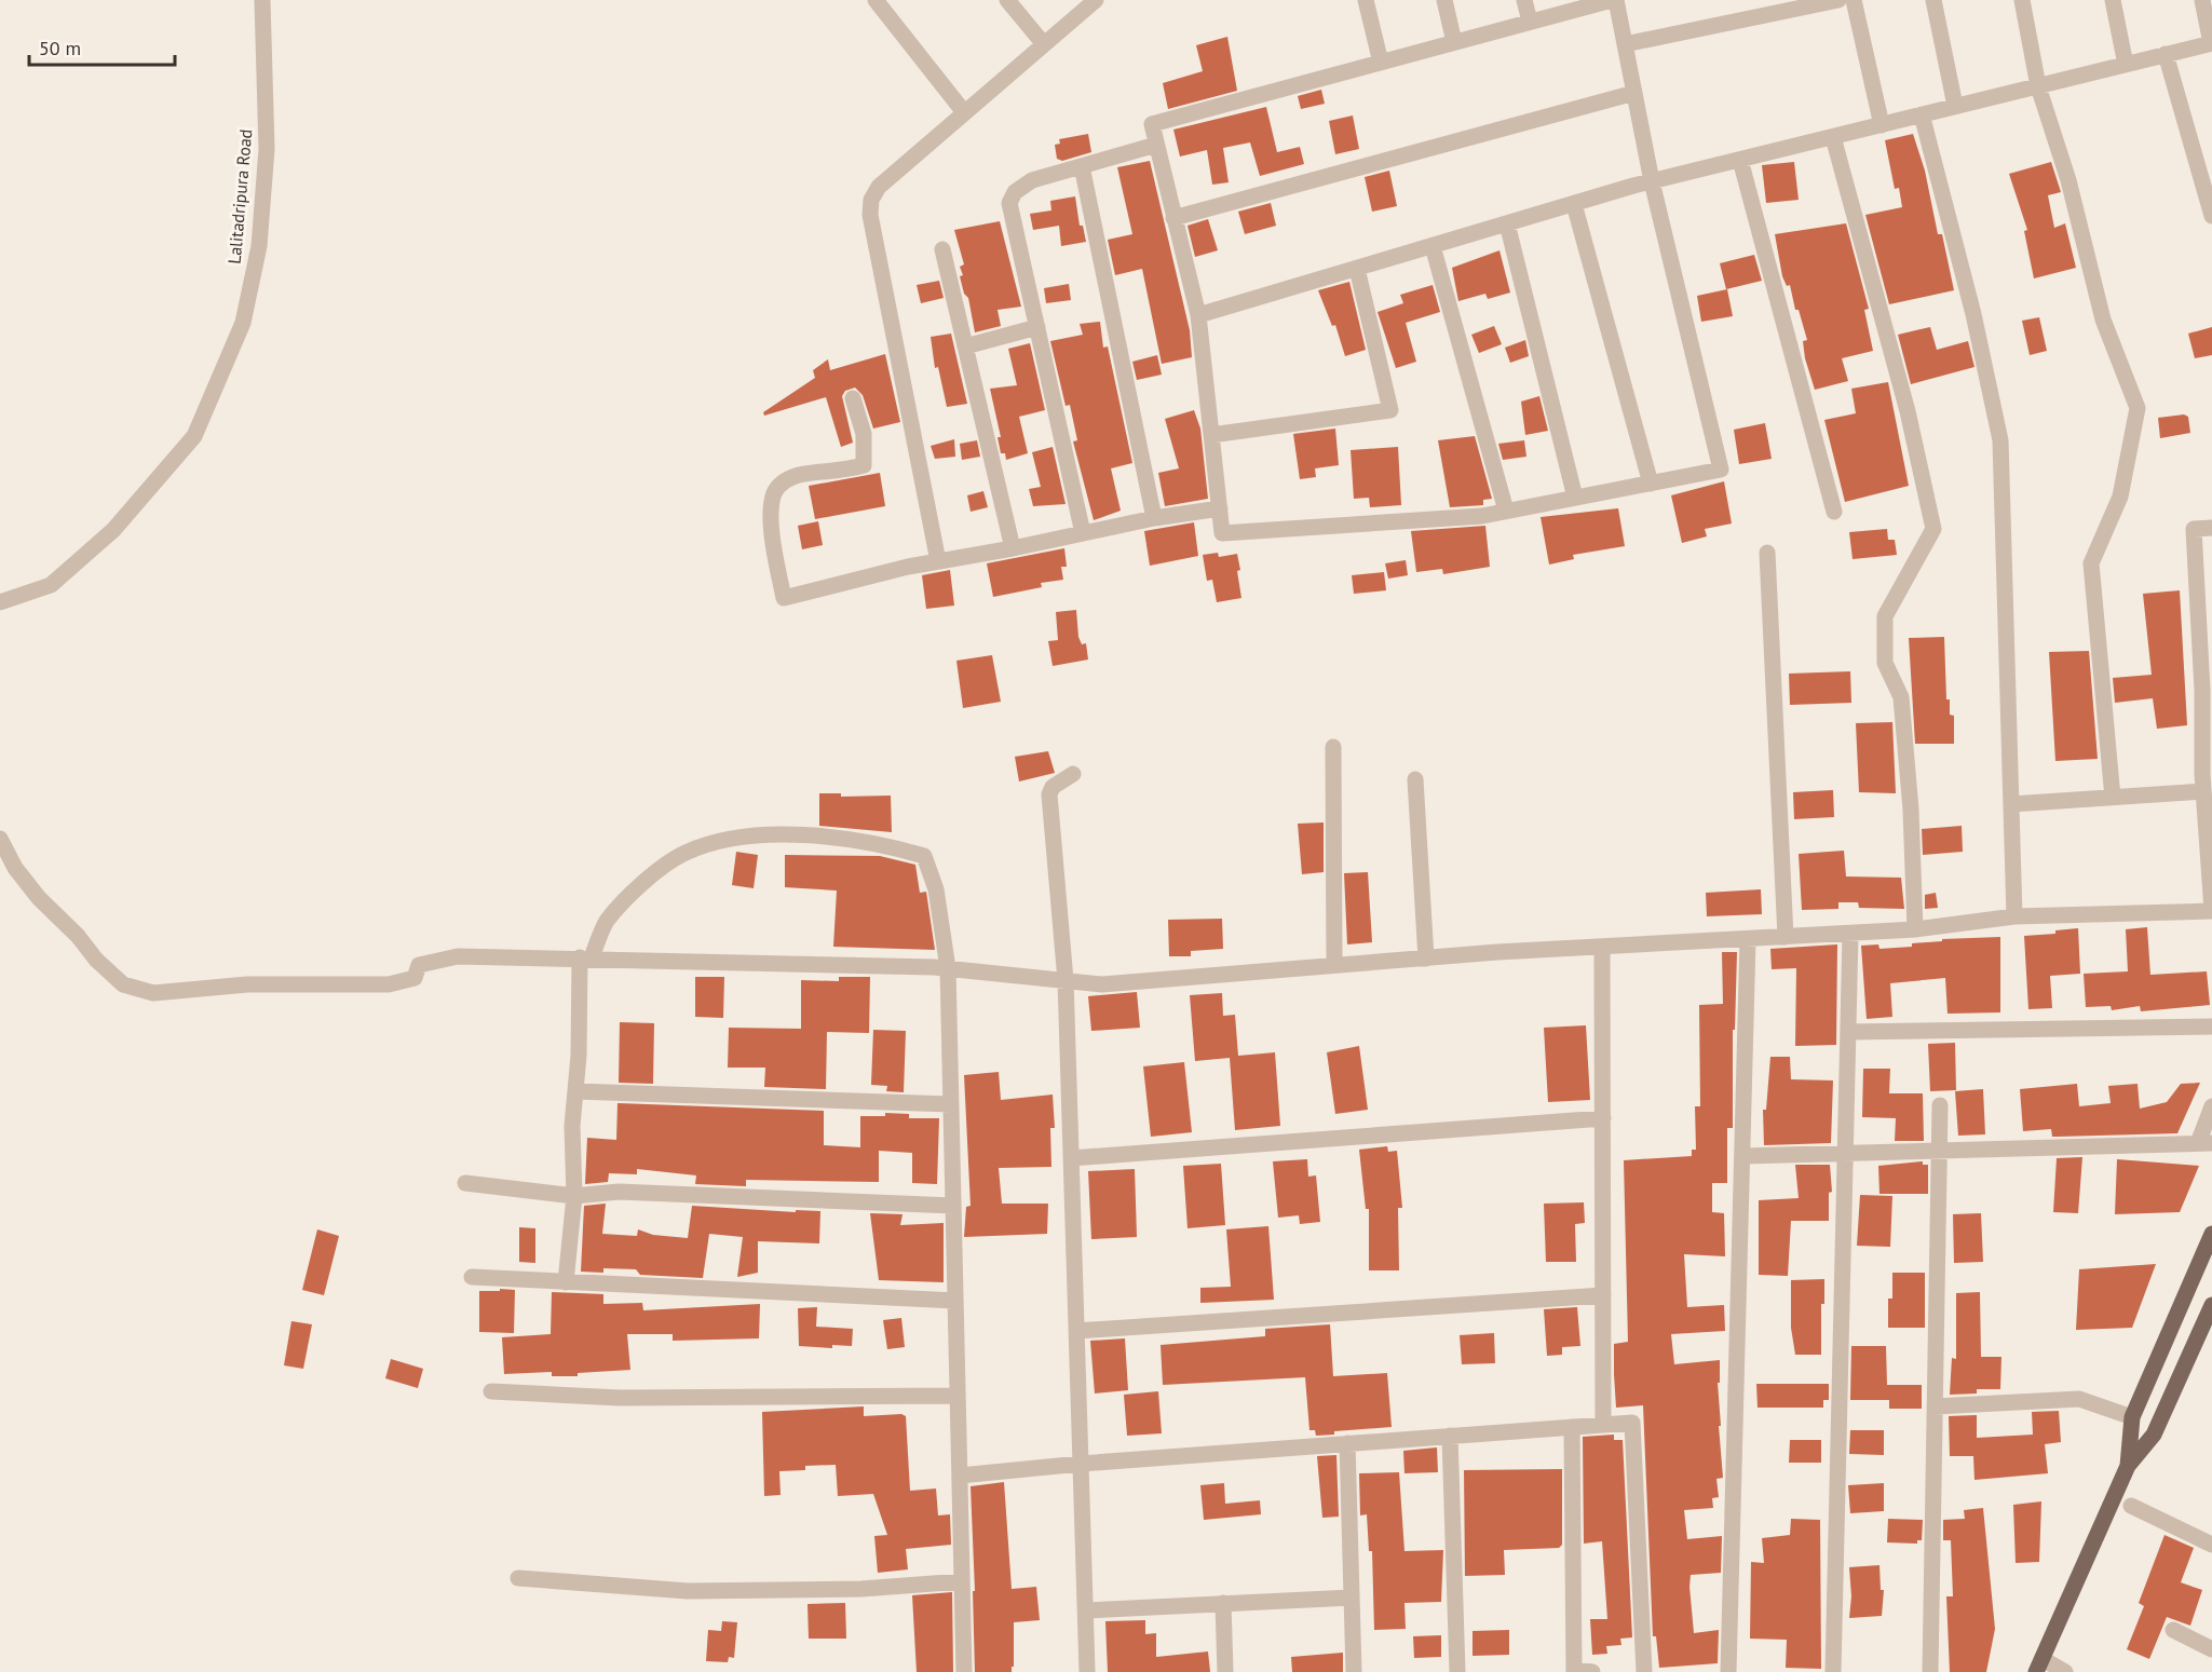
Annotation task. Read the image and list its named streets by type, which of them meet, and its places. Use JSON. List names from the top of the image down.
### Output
{
  "streets": {
    "street": ["Lalitadripura Road"]
  },
  "scale_bar": "50 m"
}
